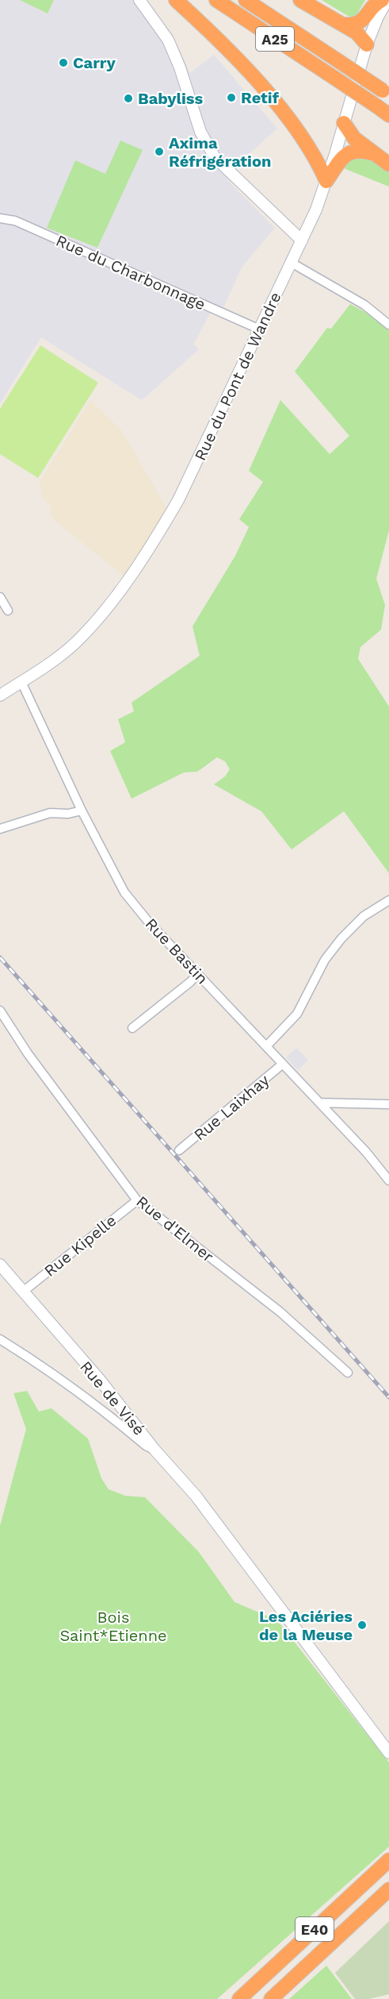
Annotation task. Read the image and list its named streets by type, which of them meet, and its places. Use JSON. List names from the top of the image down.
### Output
{
  "streets": {
    "highway": ["A25", "E40"],
    "street": [
      "Rue du Charbonnage",
      "Rue du Pont de Wandre",
      "Rue Bastin",
      "Rue Laixhay",
      "Rue d'Elmer",
      "Rue Kipelle",
      "Rue de Visé"
    ]
  },
  "crossings": [
    ["A25", "Rue du Pont de Wandre"],
    ["Rue du Charbonnage", "Rue du Pont de Wandre"],
    ["Rue du Pont de Wandre", "Rue Bastin"],
    ["Rue Bastin", "Rue Laixhay"],
    ["Rue d'Elmer", "Rue Kipelle"],
    ["Rue Kipelle", "Rue de Visé"]
  ],
  "parks": ["Bois Saint*Etienne"],
  "places": [
    "Carry",
    "Retif",
    "Babyliss",
    "Axima Réfrigération",
    "Les Aciéries de la Meuse"
  ]
}
